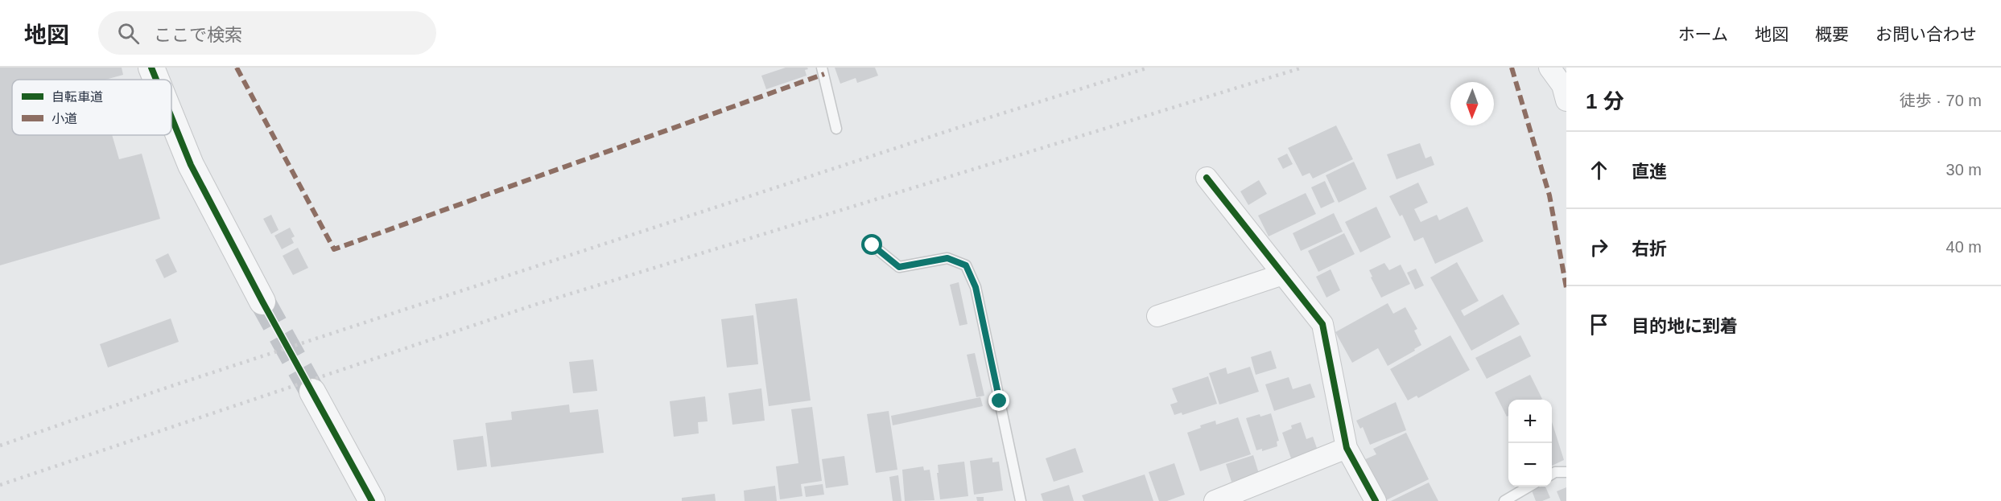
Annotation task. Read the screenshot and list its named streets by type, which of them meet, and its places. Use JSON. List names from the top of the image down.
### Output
{
  "legend": ["自転車道", "小道"],
  "north": "bottom",
  "page": {
    "header": "地図",
    "search": "ここで検索",
    "nav": [
      "ホーム",
      "地図",
      "概要",
      "お問い合わせ"
    ],
    "heading": ["1 分", "徒歩 · 70 m"],
    "list": [
      ["直進", "30 m"],
      ["右折", "40 m"],
      "目的地に到着"
    ],
    "map_buttons": ["+", "−"]
  }
}
